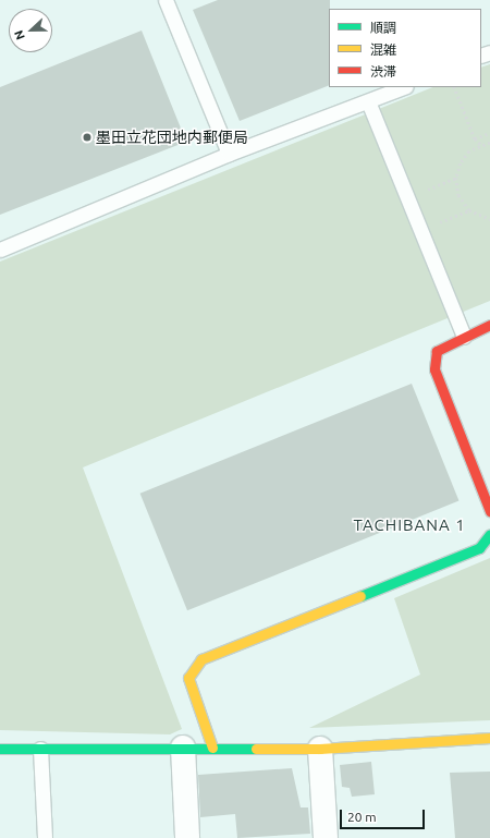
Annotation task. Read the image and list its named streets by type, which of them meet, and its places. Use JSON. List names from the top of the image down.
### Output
{
  "districts": ["TACHIBANA 1"],
  "places": ["墨田立花団地内郵便局"],
  "legend": ["順調", "混雑", "渋滞"],
  "scale_bar": "20 m",
  "north": "left"
}
